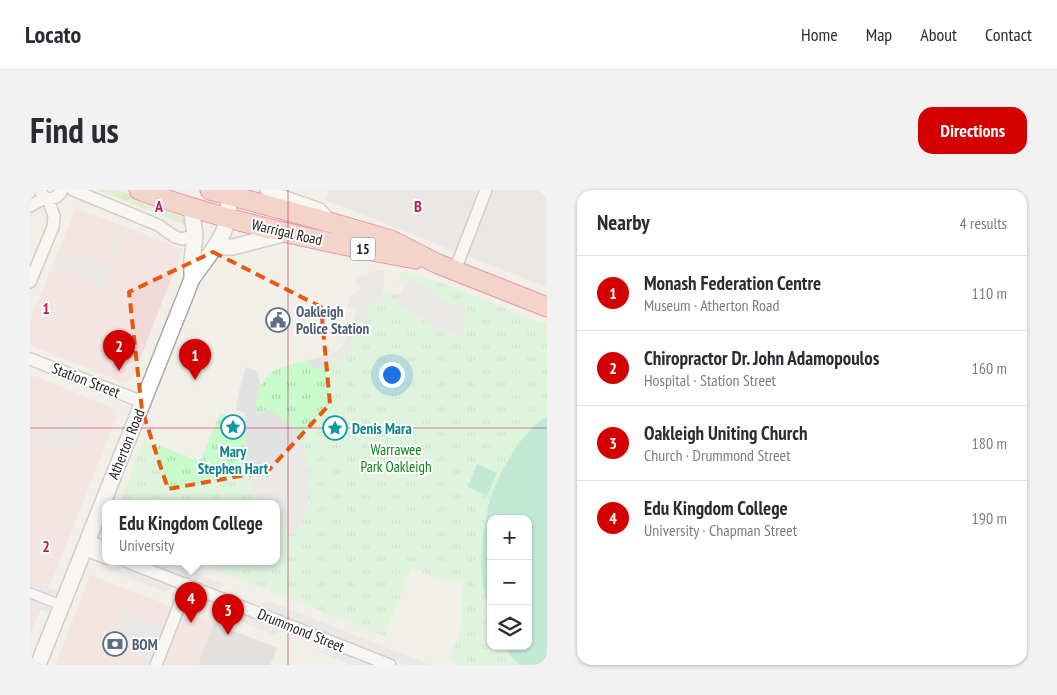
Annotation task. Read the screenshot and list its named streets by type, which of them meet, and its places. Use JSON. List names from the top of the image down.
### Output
{
  "streets": {
    "highway": ["Warrigal Road", "15"],
    "street": ["Station Street", "Atherton Road", "Drummond Street"]
  },
  "crossings": [
    ["Warrigal Road", "Atherton Road"],
    ["Station Street", "Atherton Road"]
  ],
  "parks": ["Warrawee Park Oakleigh"],
  "places": {
    "public building": ["Oakleigh Police Station"],
    "place": ["Mary Stephen Hart", "Denis Mara"],
    "bank": ["BOM"]
  },
  "page": {
    "header": "Locato",
    "nav": [
      "Home",
      "Map",
      "About",
      "Contact"
    ],
    "title": "Find us",
    "buttons": "Directions",
    "heading": ["Nearby", "4 results"],
    "list": [
      {
        "mark": "1",
        "name": "Monash Federation Centre",
        "note": "Museum · Atherton Road",
        "value": "110 m"
      },
      {
        "mark": "2",
        "name": "Chiropractor Dr. John Adamopoulos",
        "note": "Hospital · Station Street",
        "value": "160 m"
      },
      {
        "mark": "3",
        "name": "Oakleigh Uniting Church",
        "note": "Church · Drummond Street",
        "value": "180 m"
      },
      {
        "mark": "4",
        "name": "Edu Kingdom College",
        "note": "University · Chapman Street",
        "value": "190 m"
      }
    ],
    "pins": [
      "2",
      "1",
      "4",
      "3"
    ],
    "popup": ["Edu Kingdom College", "University"],
    "map_buttons": ["+", "−"]
  },
  "grid": {
    "columns": ["A", "B"],
    "rows": ["1", "2"]
  }
}
